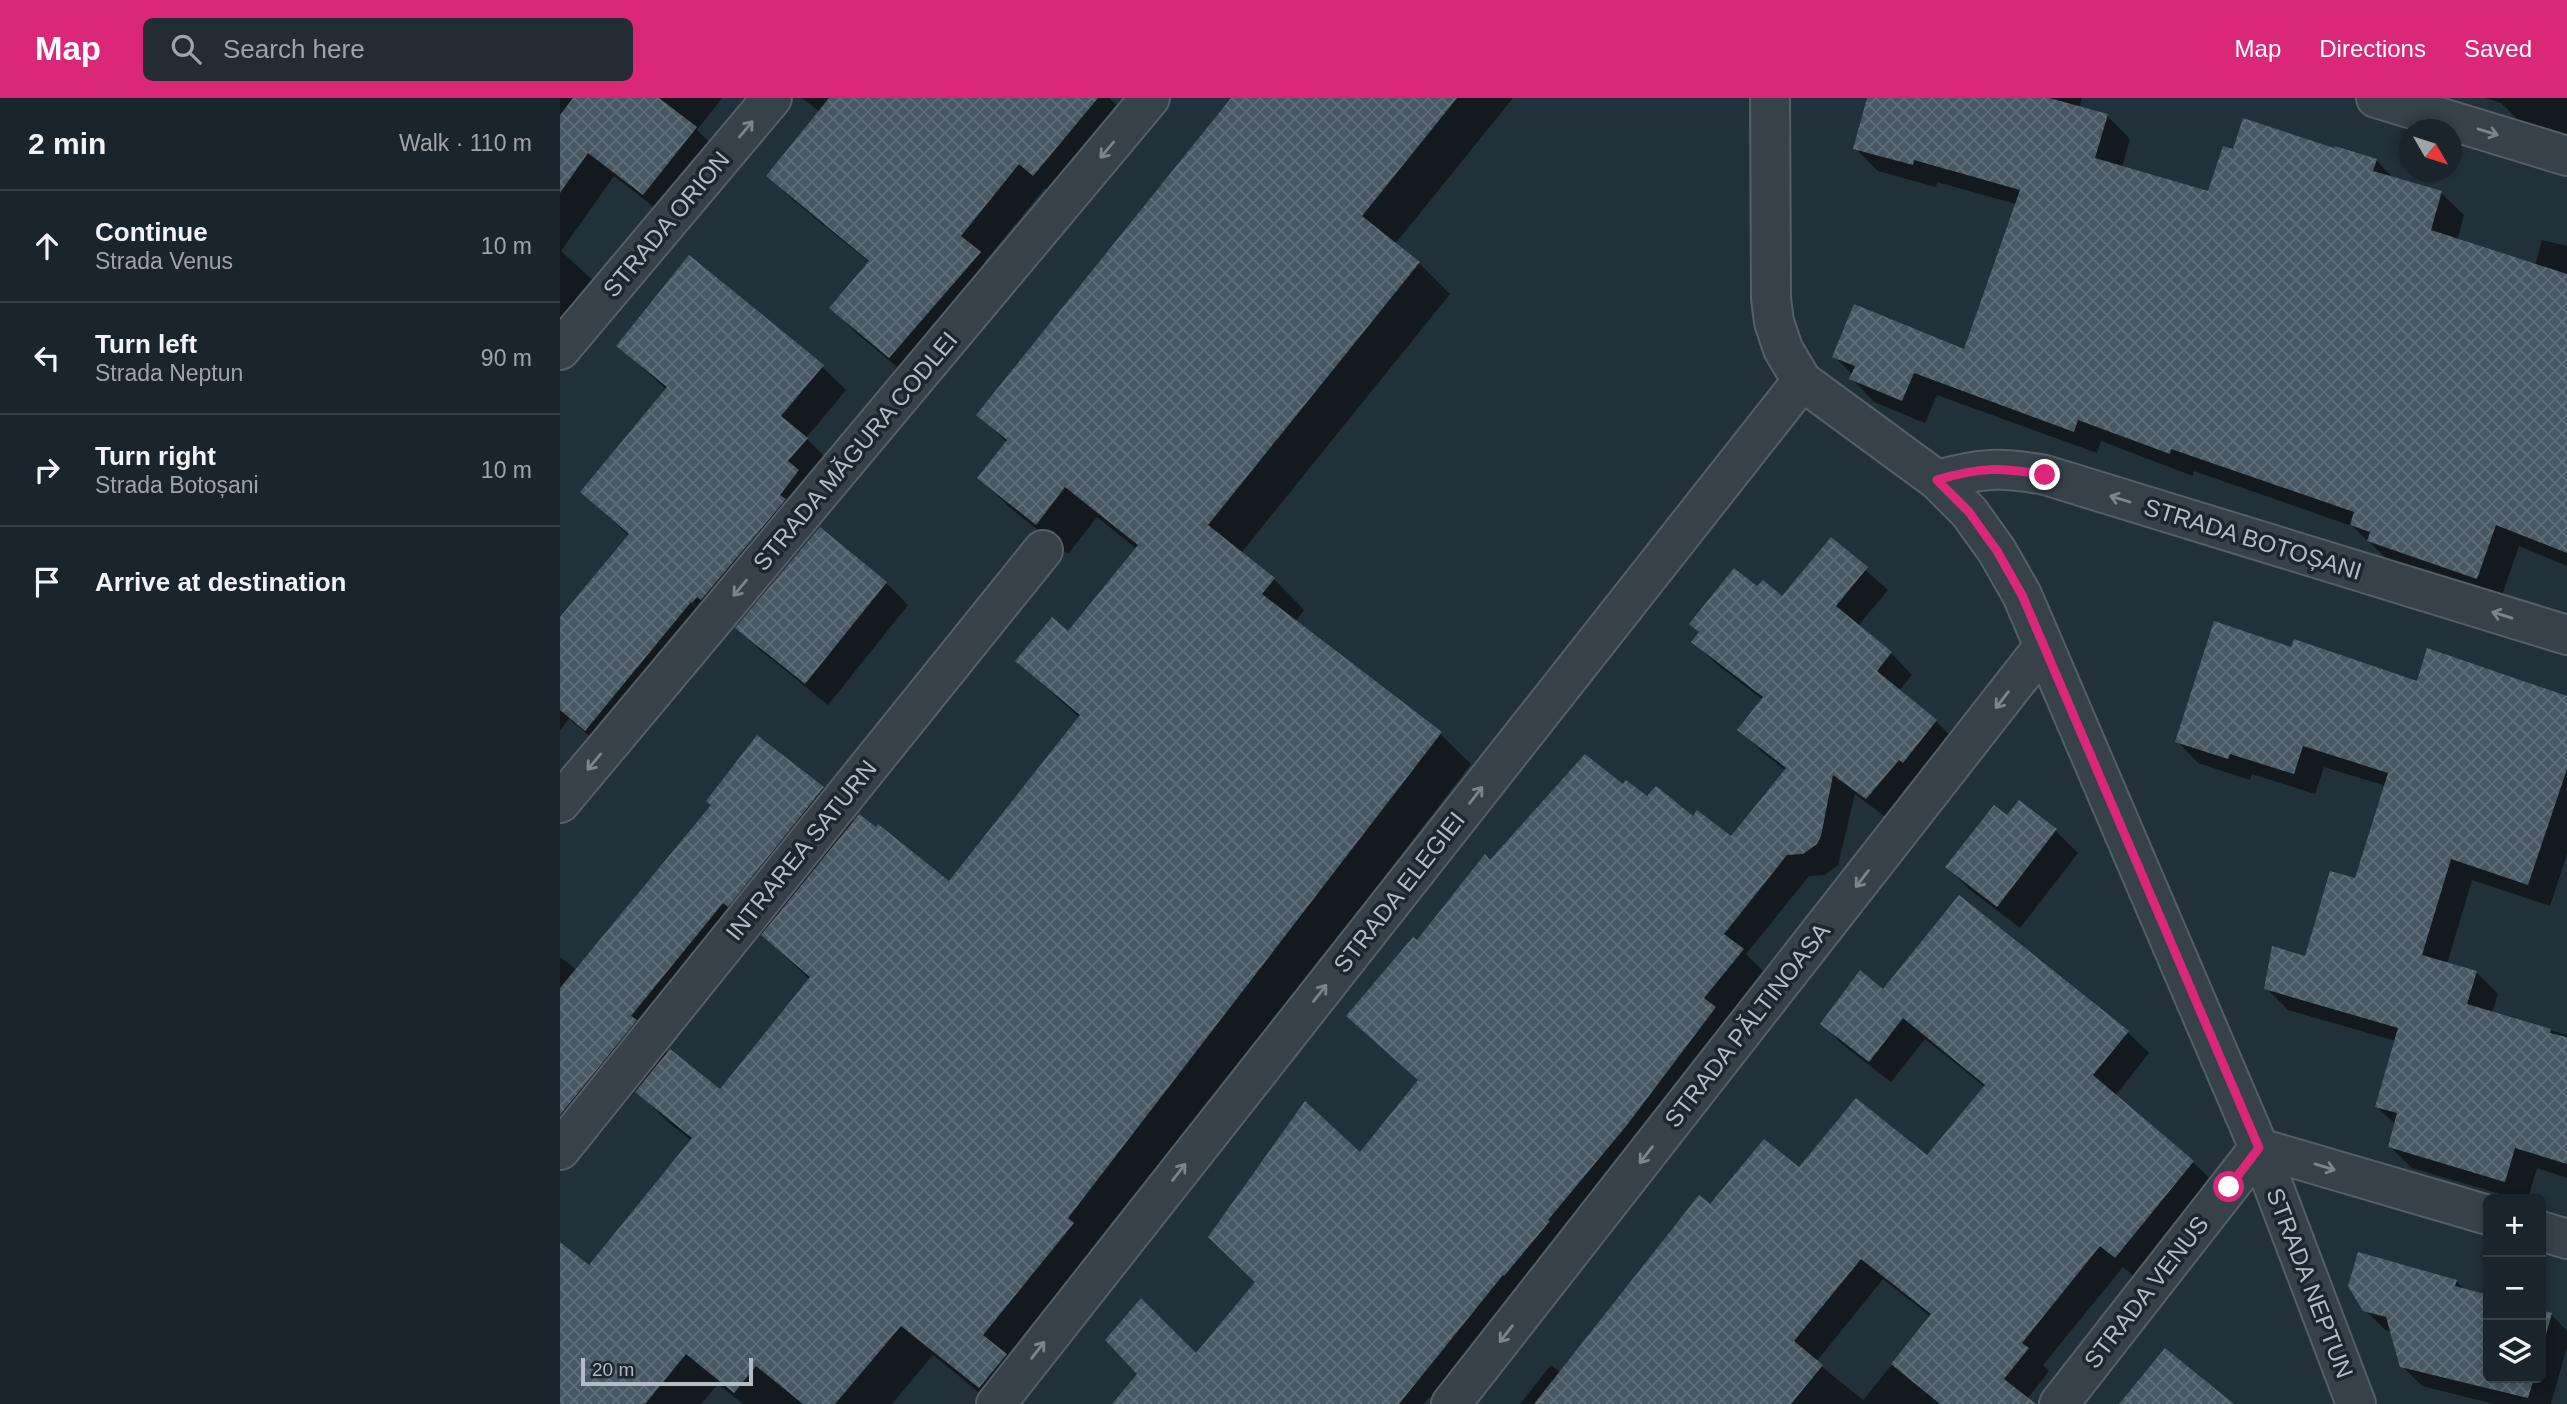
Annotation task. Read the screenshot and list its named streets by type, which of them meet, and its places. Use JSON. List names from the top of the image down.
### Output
{
  "streets": {
    "street": [
      "STRADA ORION",
      "STRADA MĂGURA CODLEI",
      "STRADA BOTOȘANI",
      "INTRAREA SATURN",
      "STRADA ELEGIEI",
      "STRADA PĂLTINOASA",
      "STRADA NEPTUN",
      "STRADA VENUS"
    ]
  },
  "crossings": [
    ["STRADA BOTOȘANI", "STRADA NEPTUN"],
    ["STRADA ELEGIEI", "STRADA NEPTUN"],
    ["STRADA PĂLTINOASA", "STRADA NEPTUN"],
    ["STRADA NEPTUN", "STRADA VENUS"]
  ],
  "one_way": [
    "STRADA ORION",
    "STRADA MĂGURA CODLEI",
    "STRADA BOTOȘANI",
    "STRADA ELEGIEI",
    "STRADA PĂLTINOASA"
  ],
  "scale_bar": "20 m",
  "north": "bottom right",
  "page": {
    "header": "Map",
    "search": "Search here",
    "nav": ["Map", "Directions", "Saved"],
    "heading": ["2 min", "Walk · 110 m"],
    "list": [
      ["Continue", "Strada Venus", "10 m"],
      ["Turn left", "Strada Neptun", "90 m"],
      ["Turn right", "Strada Botoșani", "10 m"],
      "Arrive at destination"
    ],
    "map_buttons": ["+", "−"],
    "scale": "20 m"
  }
}
